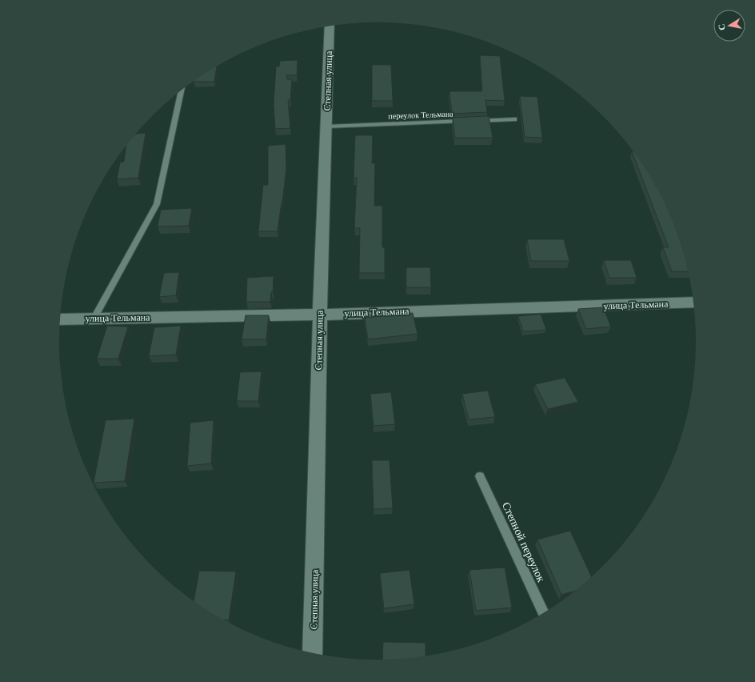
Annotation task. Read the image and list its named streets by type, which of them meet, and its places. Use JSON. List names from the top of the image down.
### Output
{
  "streets": {
    "street": ["Степная улица", "улица Тельмана"],
    "lane": ["переулок Тельмана", "Степной переулок"]
  },
  "crossings": [
    ["Степная улица", "переулок Тельмана"],
    ["Степная улица", "улица Тельмана"]
  ],
  "north": "left"
}
